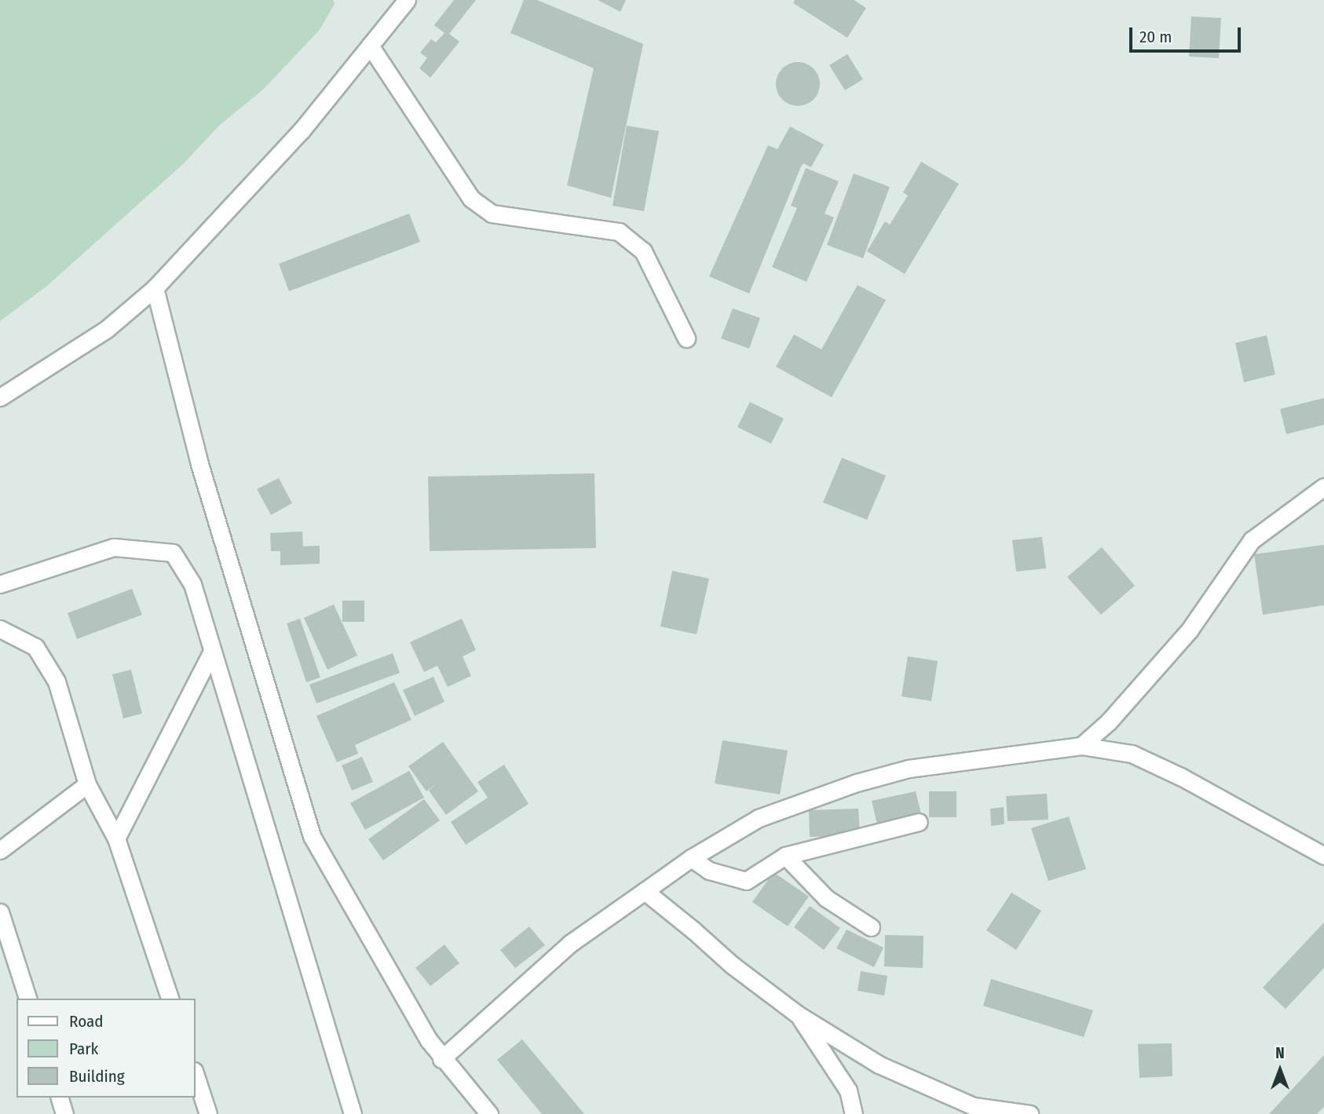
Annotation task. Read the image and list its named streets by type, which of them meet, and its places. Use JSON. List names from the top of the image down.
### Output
{
  "legend": ["Road", "Park", "Building"],
  "scale_bar": "20 m",
  "north": "top"
}
